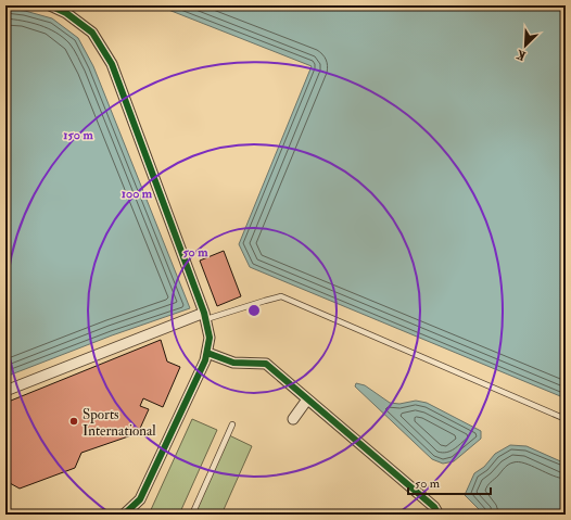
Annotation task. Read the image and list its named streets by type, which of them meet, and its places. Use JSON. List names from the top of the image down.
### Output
{
  "places": ["Sports International"],
  "scale_bar": "50 m",
  "north": "bottom left",
  "rings": ["150 m", "100 m", "50 m"]
}
